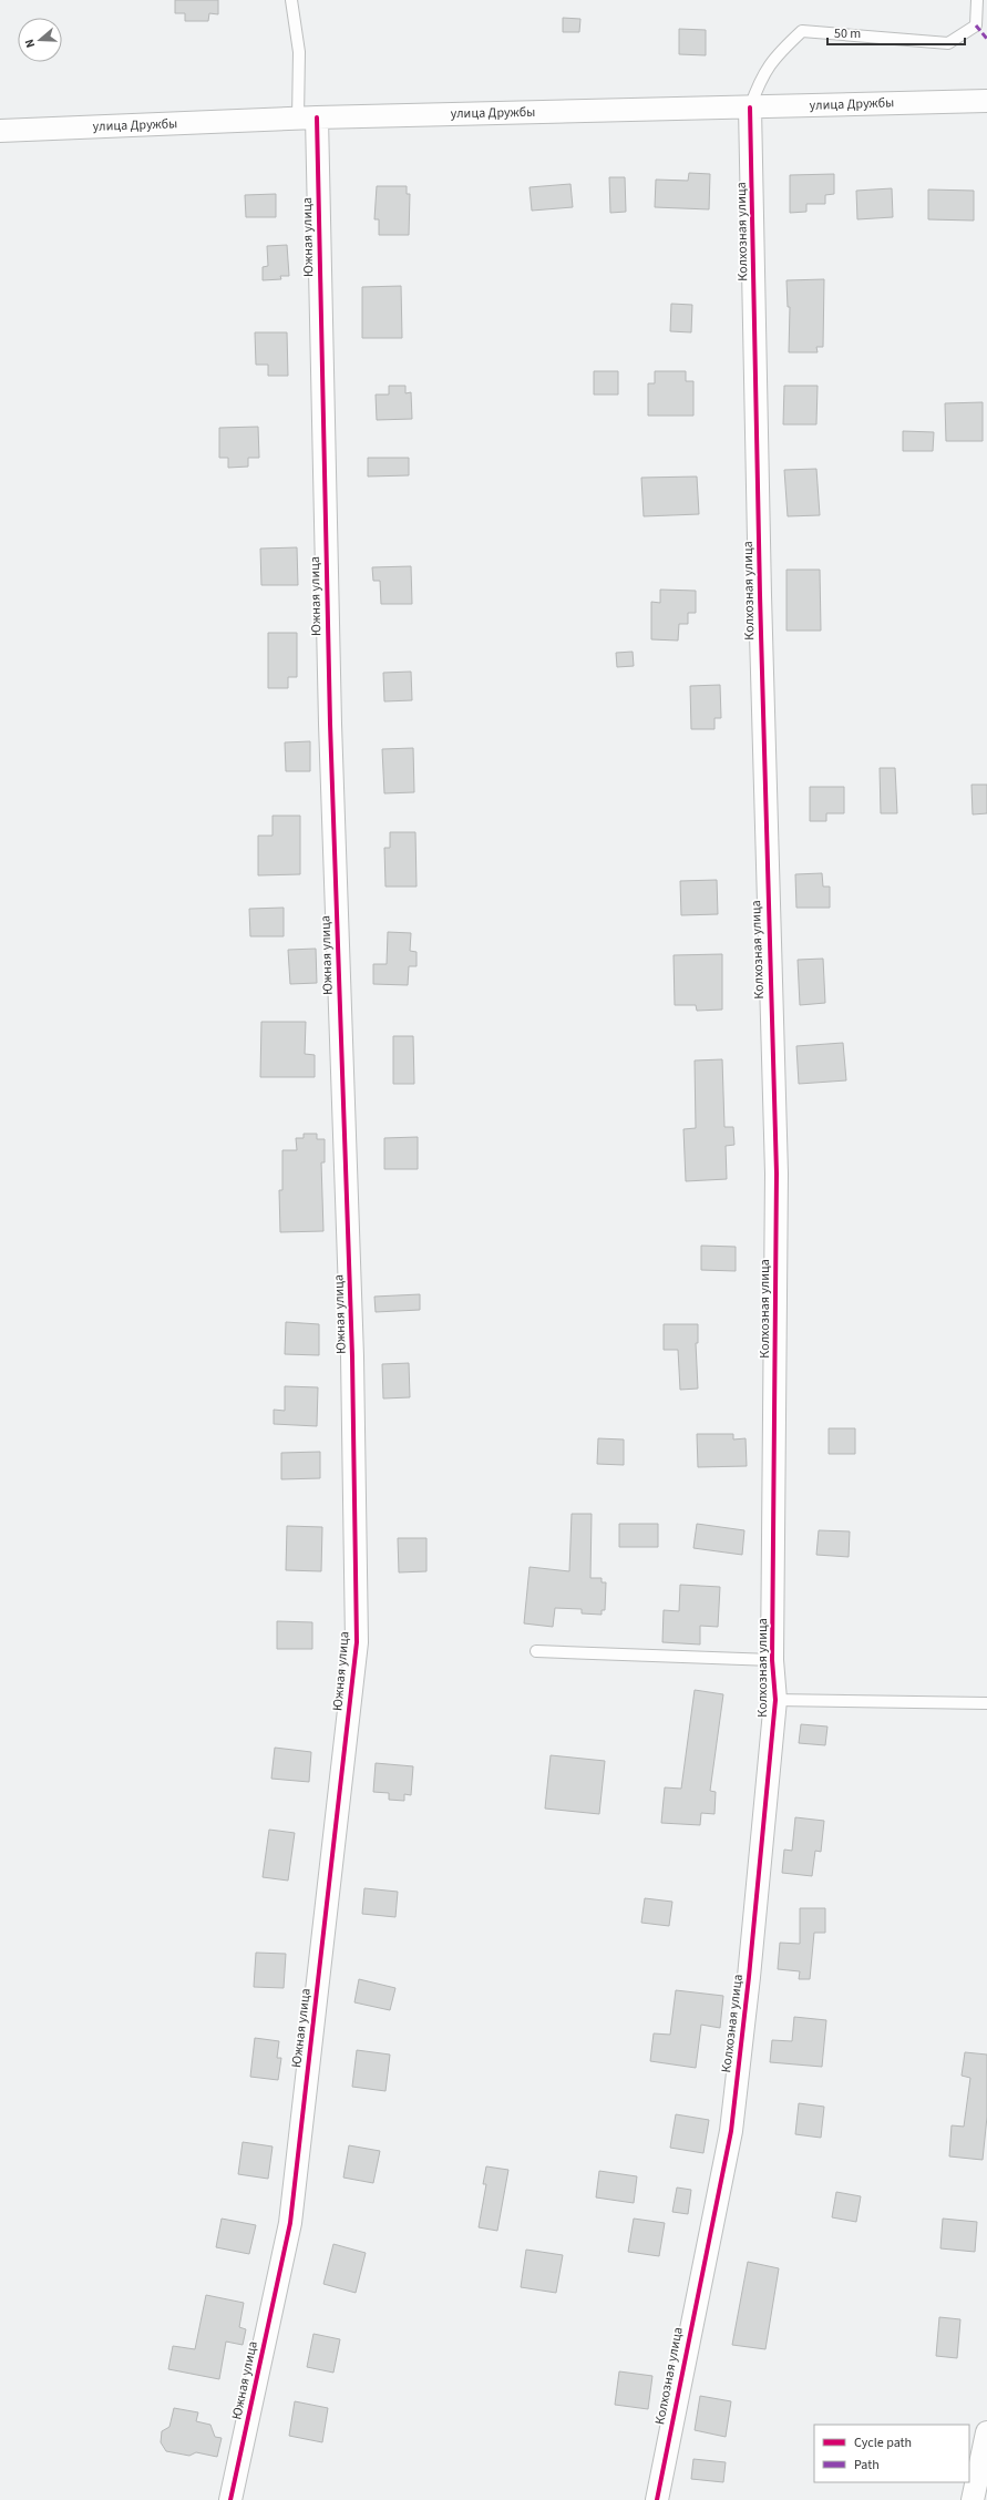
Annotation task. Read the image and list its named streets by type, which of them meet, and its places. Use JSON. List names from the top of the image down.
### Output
{
  "streets": {
    "street": ["улица Дружбы", "Колхозная улица", "Южная улица"]
  },
  "crossings": [
    ["улица Дружбы", "Колхозная улица"],
    ["улица Дружбы", "Южная улица"]
  ],
  "legend": ["Cycle path", "Path"],
  "scale_bar": "50 m",
  "north": "left"
}
